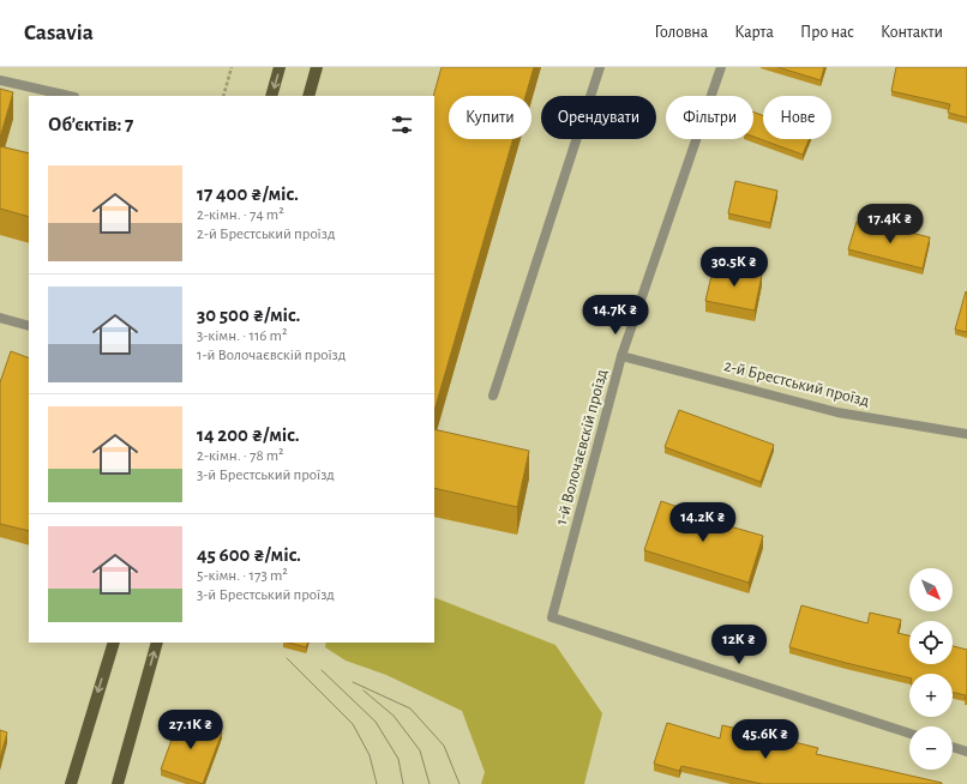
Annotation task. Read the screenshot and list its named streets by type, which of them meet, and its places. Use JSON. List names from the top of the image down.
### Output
{
  "streets": {
    "street": ["2-й Брестський проїзд", "1-й Волочаєвскій проїзд"]
  },
  "crossings": [
    ["2-й Брестський проїзд", "1-й Волочаєвскій проїзд"]
  ],
  "north": "bottom right",
  "page": {
    "header": "Casavia",
    "nav": [
      "Головна",
      "Карта",
      "Про нас",
      "Контакти"
    ],
    "chip": [
      "Купити",
      "Орендувати",
      "Фільтри",
      "Нове"
    ],
    "heading": "Об’єктів: 7",
    "list": [
      {
        "name": "17 400 ₴/міс.",
        "note": "2-кімн. · 74 m² · 2-й Брестський проїзд"
      },
      {
        "name": "30 500 ₴/міс.",
        "note": "3-кімн. · 116 m² · 1-й Волочаєвскій проїзд"
      },
      {
        "name": "14 200 ₴/міс.",
        "note": "2-кімн. · 78 m² · 3-й Брестський проїзд"
      },
      {
        "name": "45 600 ₴/міс.",
        "note": "5-кімн. · 173 m² · 3-й Брестський проїзд"
      }
    ],
    "price": [
      "17.4K ₴",
      "30.5K ₴",
      "14.7K ₴",
      "14.2K ₴",
      "12K ₴",
      "27.1K ₴",
      "45.6K ₴"
    ],
    "map_buttons": ["+", "−"]
  }
}
